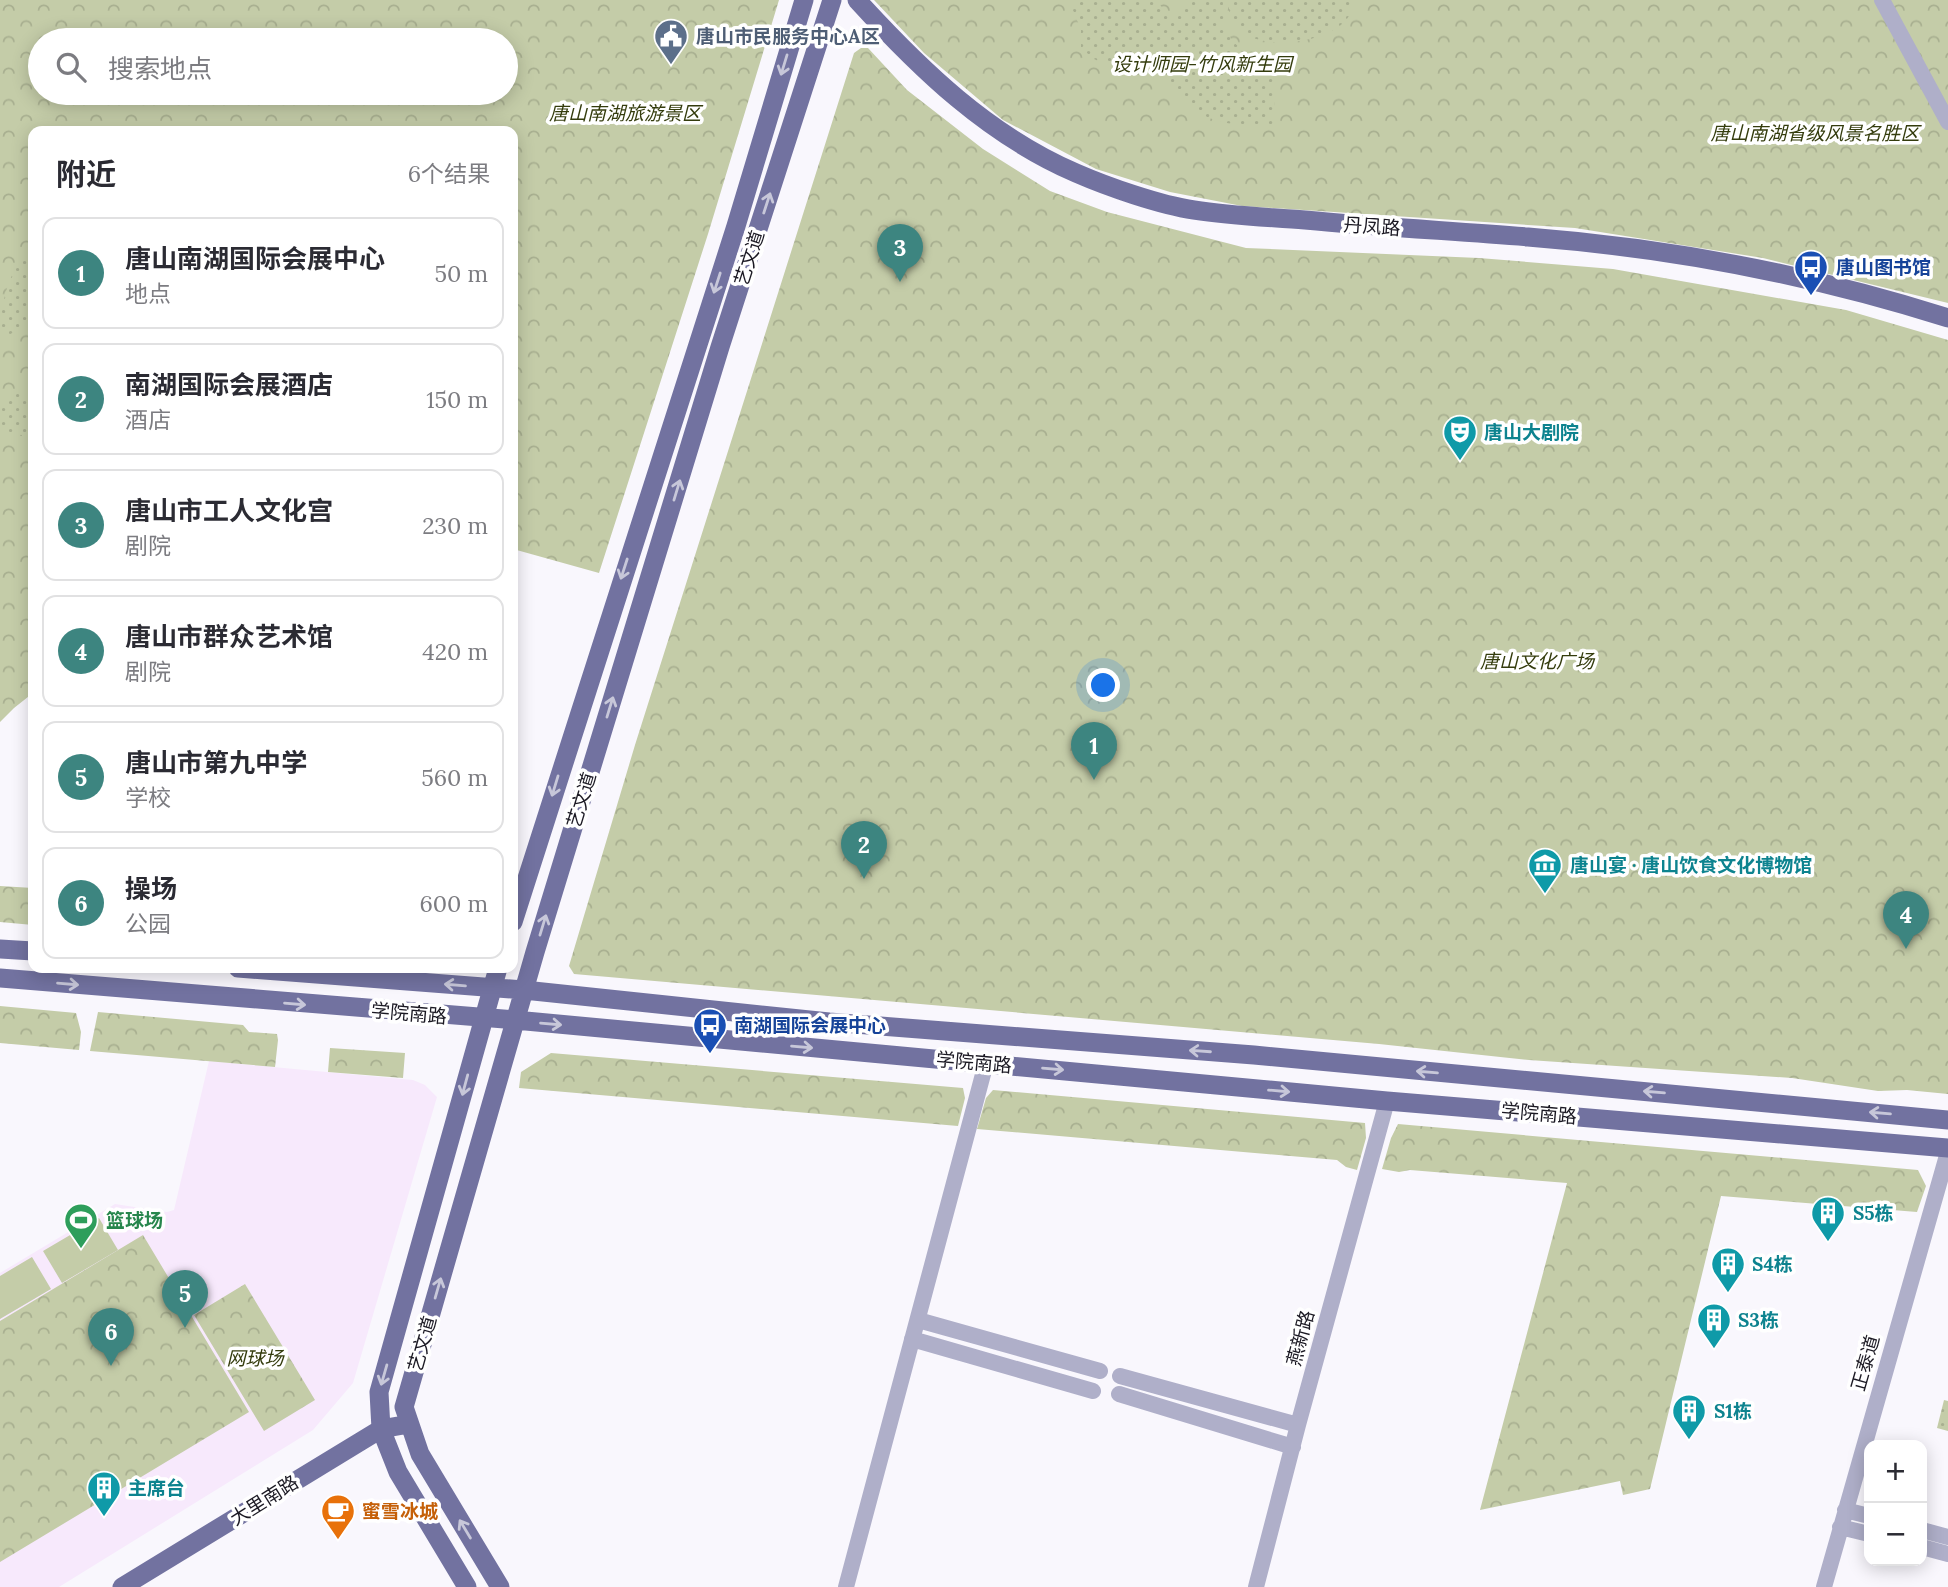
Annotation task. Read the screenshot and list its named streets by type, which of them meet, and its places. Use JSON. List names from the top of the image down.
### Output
{
  "streets": {
    "main road": [
      "丹凤路",
      "艺文道",
      "学院南路",
      "大里南路"
    ],
    "street": ["燕新路", "正泰道"]
  },
  "crossings": [
    ["艺文道", "学院南路"],
    ["艺文道", "大里南路"],
    ["学院南路", "燕新路"],
    ["学院南路", "正泰道"]
  ],
  "parks": [
    "设计师园-竹风新生园",
    "唐山南湖旅游景区",
    "唐山南湖省级风景名胜区",
    "唐山文化广场",
    "网球场"
  ],
  "places": {
    "public building": ["唐山市民服务中心A区"],
    "bus stop": ["唐山图书馆", "南湖国际会展中心"],
    "theatre": ["唐山大剧院"],
    "museum": ["唐山宴 · 唐山饮食文化博物馆"],
    "building": [
      "S5栋",
      "S4栋",
      "S3栋",
      "S1栋",
      "主席台"
    ],
    "sports": ["篮球场"],
    "cafe": ["蜜雪冰城"]
  },
  "page": {
    "search": "搜索地点",
    "heading": ["附近", "6个结果"],
    "list": [
      {
        "mark": "1",
        "name": "唐山南湖国际会展中心",
        "note": "地点",
        "value": "50 m"
      },
      {
        "mark": "2",
        "name": "南湖国际会展酒店",
        "note": "酒店",
        "value": "150 m"
      },
      {
        "mark": "3",
        "name": "唐山市工人文化宫",
        "note": "剧院",
        "value": "230 m"
      },
      {
        "mark": "4",
        "name": "唐山市群众艺术馆",
        "note": "剧院",
        "value": "420 m"
      },
      {
        "mark": "5",
        "name": "唐山市第九中学",
        "note": "学校",
        "value": "560 m"
      },
      {
        "mark": "6",
        "name": "操场",
        "note": "公园",
        "value": "600 m"
      }
    ],
    "pins": [
      "3",
      "1",
      "2",
      "4",
      "5",
      "6"
    ],
    "map_buttons": ["+", "−"]
  }
}
